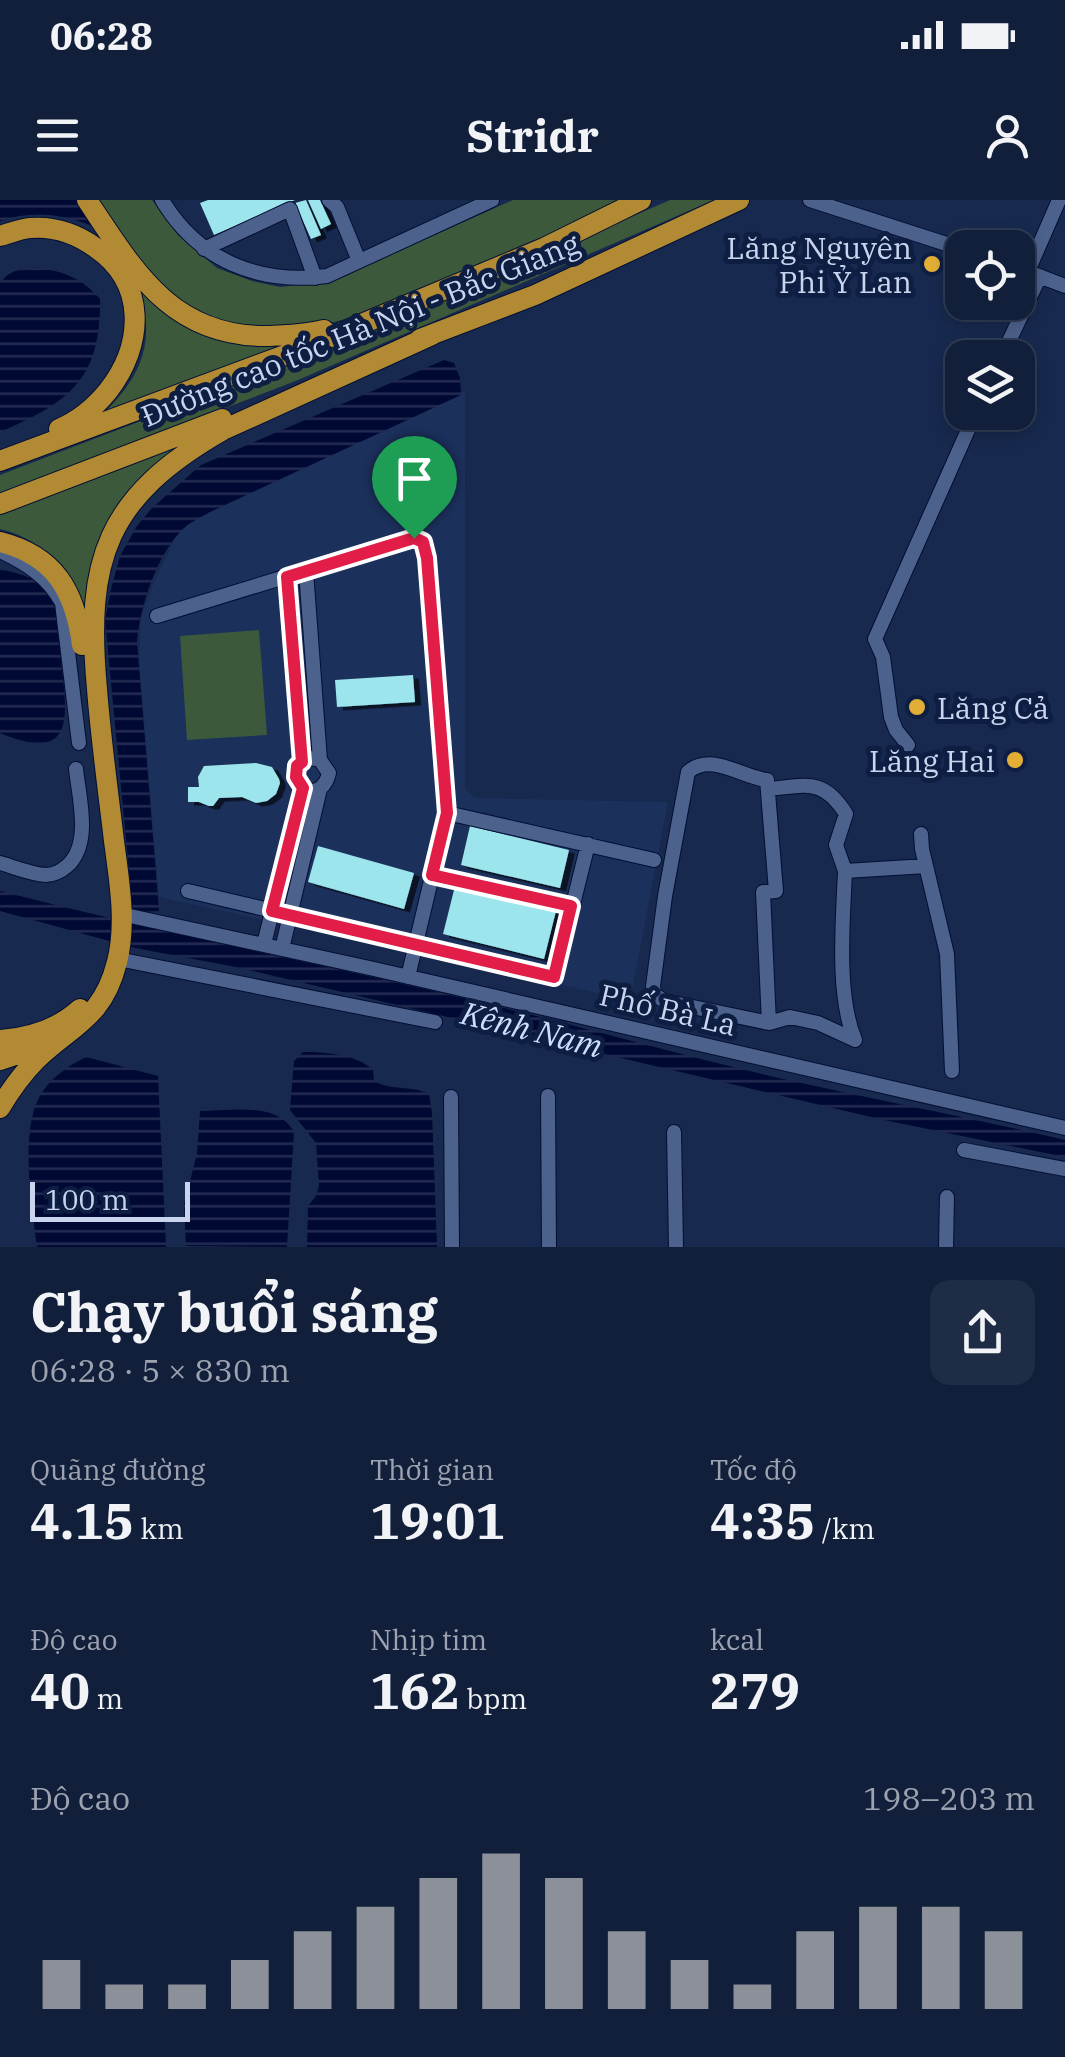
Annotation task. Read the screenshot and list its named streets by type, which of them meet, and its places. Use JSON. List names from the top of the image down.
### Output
{
  "streets": {
    "highway": ["Đường cao tốc Hà Nội - Bắc Giang"],
    "street": ["Phố Bà La"]
  },
  "water": ["Kênh Nam"],
  "places": ["Lăng Nguyên Phi Ỷ Lan", "Lăng Cả", "Lăng Hai"],
  "scale_bar": "100 m",
  "page": {
    "status": "06:28",
    "header": "Stridr",
    "scale": "100 m",
    "heading": ["Chạy buổi sáng", "06:28 · 5 × 830 m"],
    "stats": [
      ["Quãng đường", "4.15 km"],
      ["Thời gian", "19:01"],
      ["Tốc độ", "4:35 /km"],
      ["Độ cao", "40 m"],
      ["Nhịp tim", "162 bpm"],
      ["kcal", "279"]
    ],
    "chart": ["Độ cao", "198–203 m"]
  }
}
